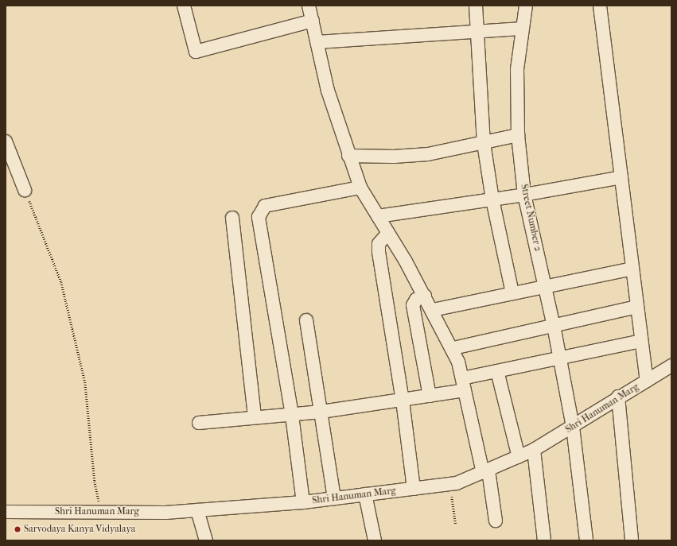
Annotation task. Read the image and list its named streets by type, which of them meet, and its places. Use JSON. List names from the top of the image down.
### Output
{
  "streets": {
    "street": ["Street Number 2", "Shri Hanuman Marg"]
  },
  "crossings": [
    ["Street Number 2", "Shri Hanuman Marg"]
  ],
  "places": ["Sarvodaya Kanya Vidyalaya"]
}
